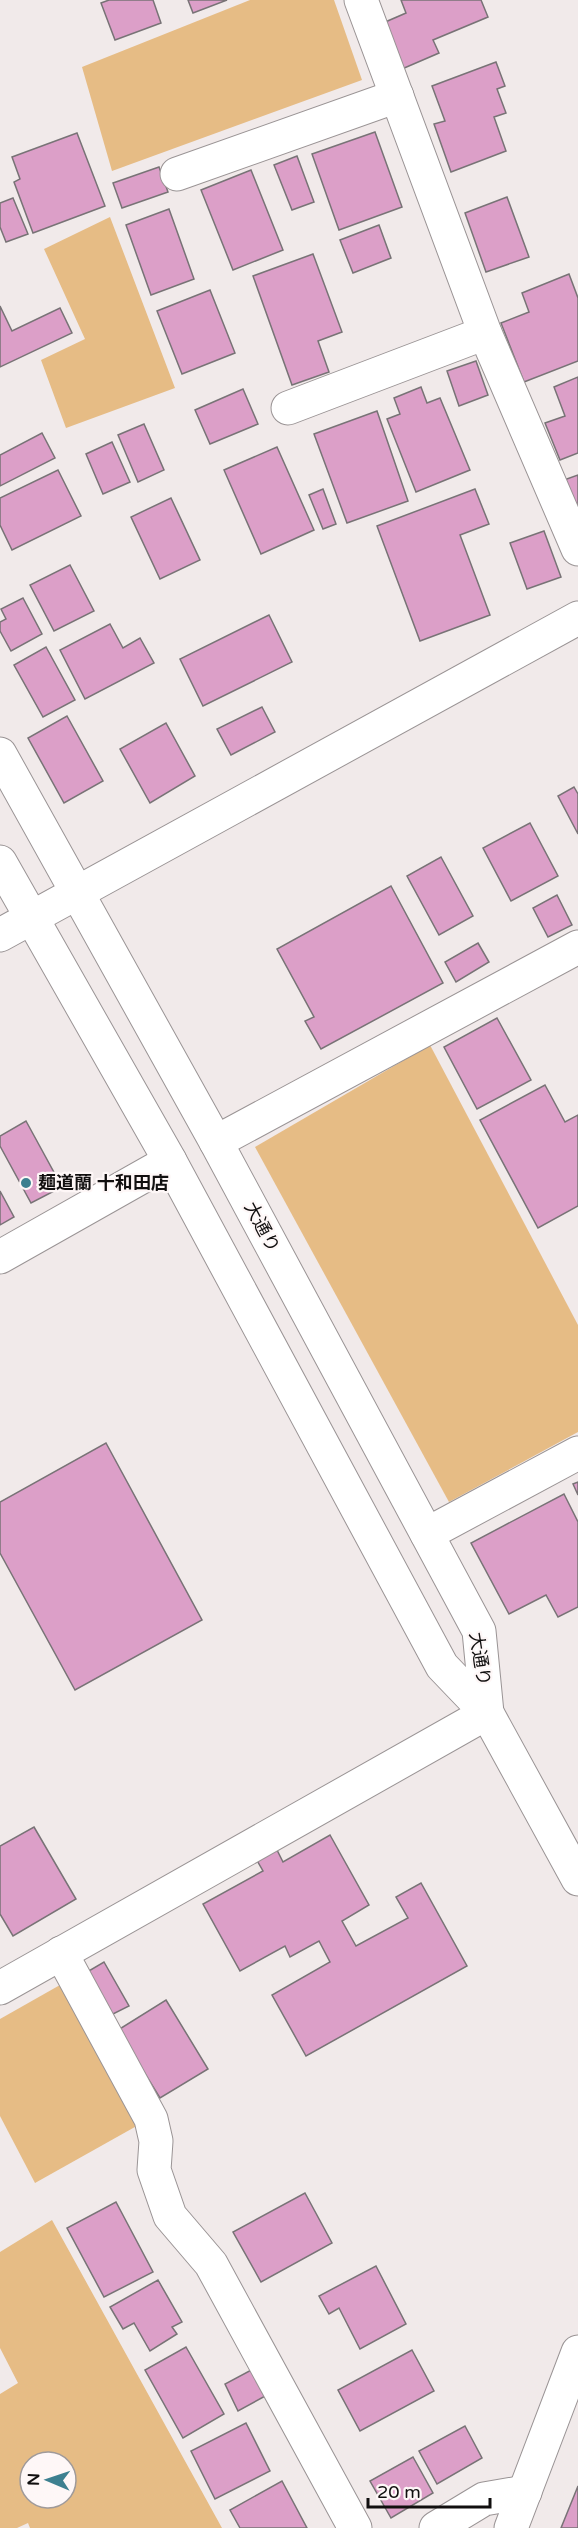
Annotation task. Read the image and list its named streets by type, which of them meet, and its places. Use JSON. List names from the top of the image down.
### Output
{
  "streets": {
    "street": ["大通り"]
  },
  "places": ["麺道蘭 十和田店"],
  "scale_bar": "20 m",
  "north": "left"
}
